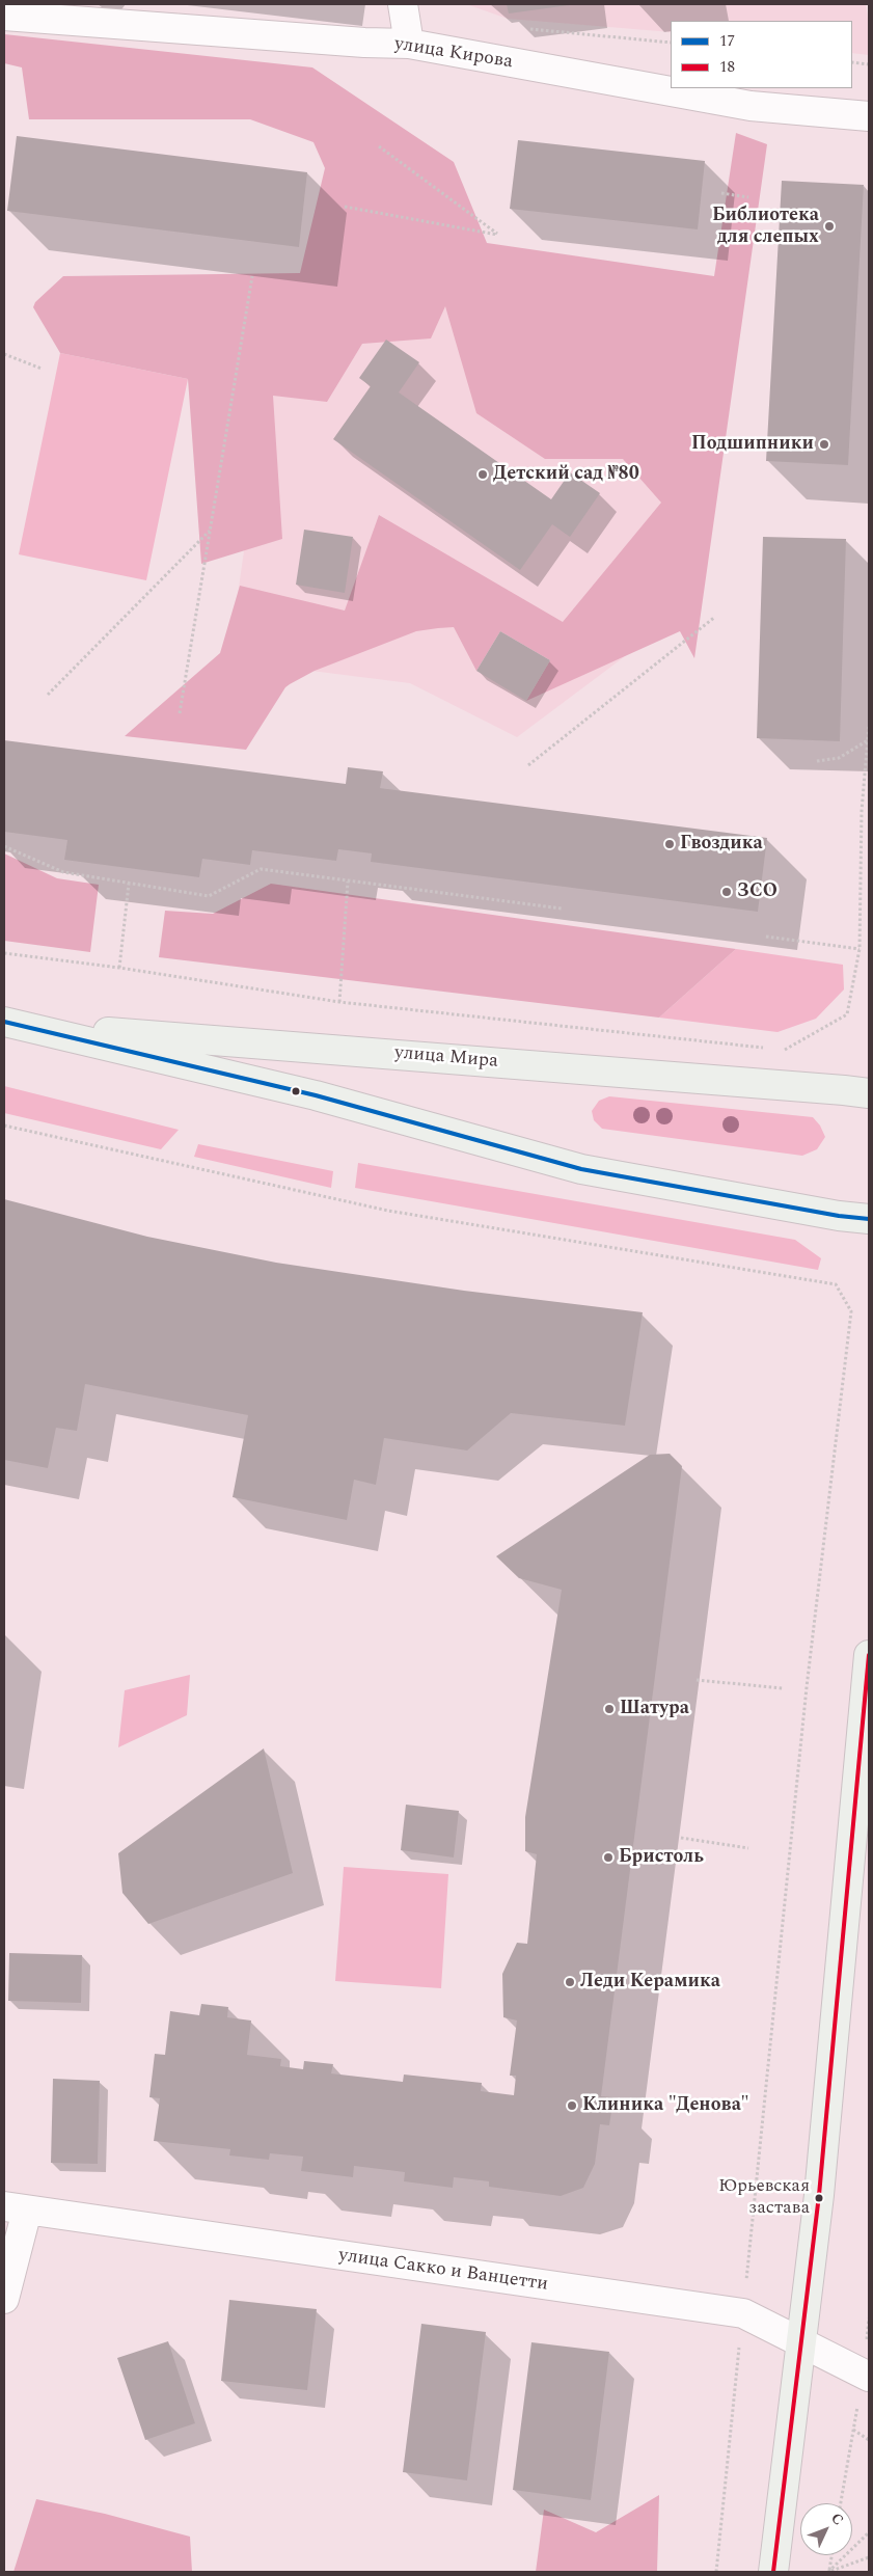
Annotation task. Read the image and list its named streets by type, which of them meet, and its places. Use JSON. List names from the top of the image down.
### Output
{
  "streets": {
    "main road": ["улица Мира"],
    "street": ["улица Кирова", "улица Сакко и Ванцетти"]
  },
  "places": [
    "Библиотека для слепых",
    "Подшипники",
    "Детский сад №80",
    "Гвоздика",
    "ЗСО",
    "Шатура",
    "Бристоль",
    "Леди Керамика",
    "Клиника \"Денова\"",
    "Юрьевская застава"
  ],
  "lines": ["transit line 17", "transit line 18"],
  "legend": ["17", "18"],
  "north": "top right"
}
